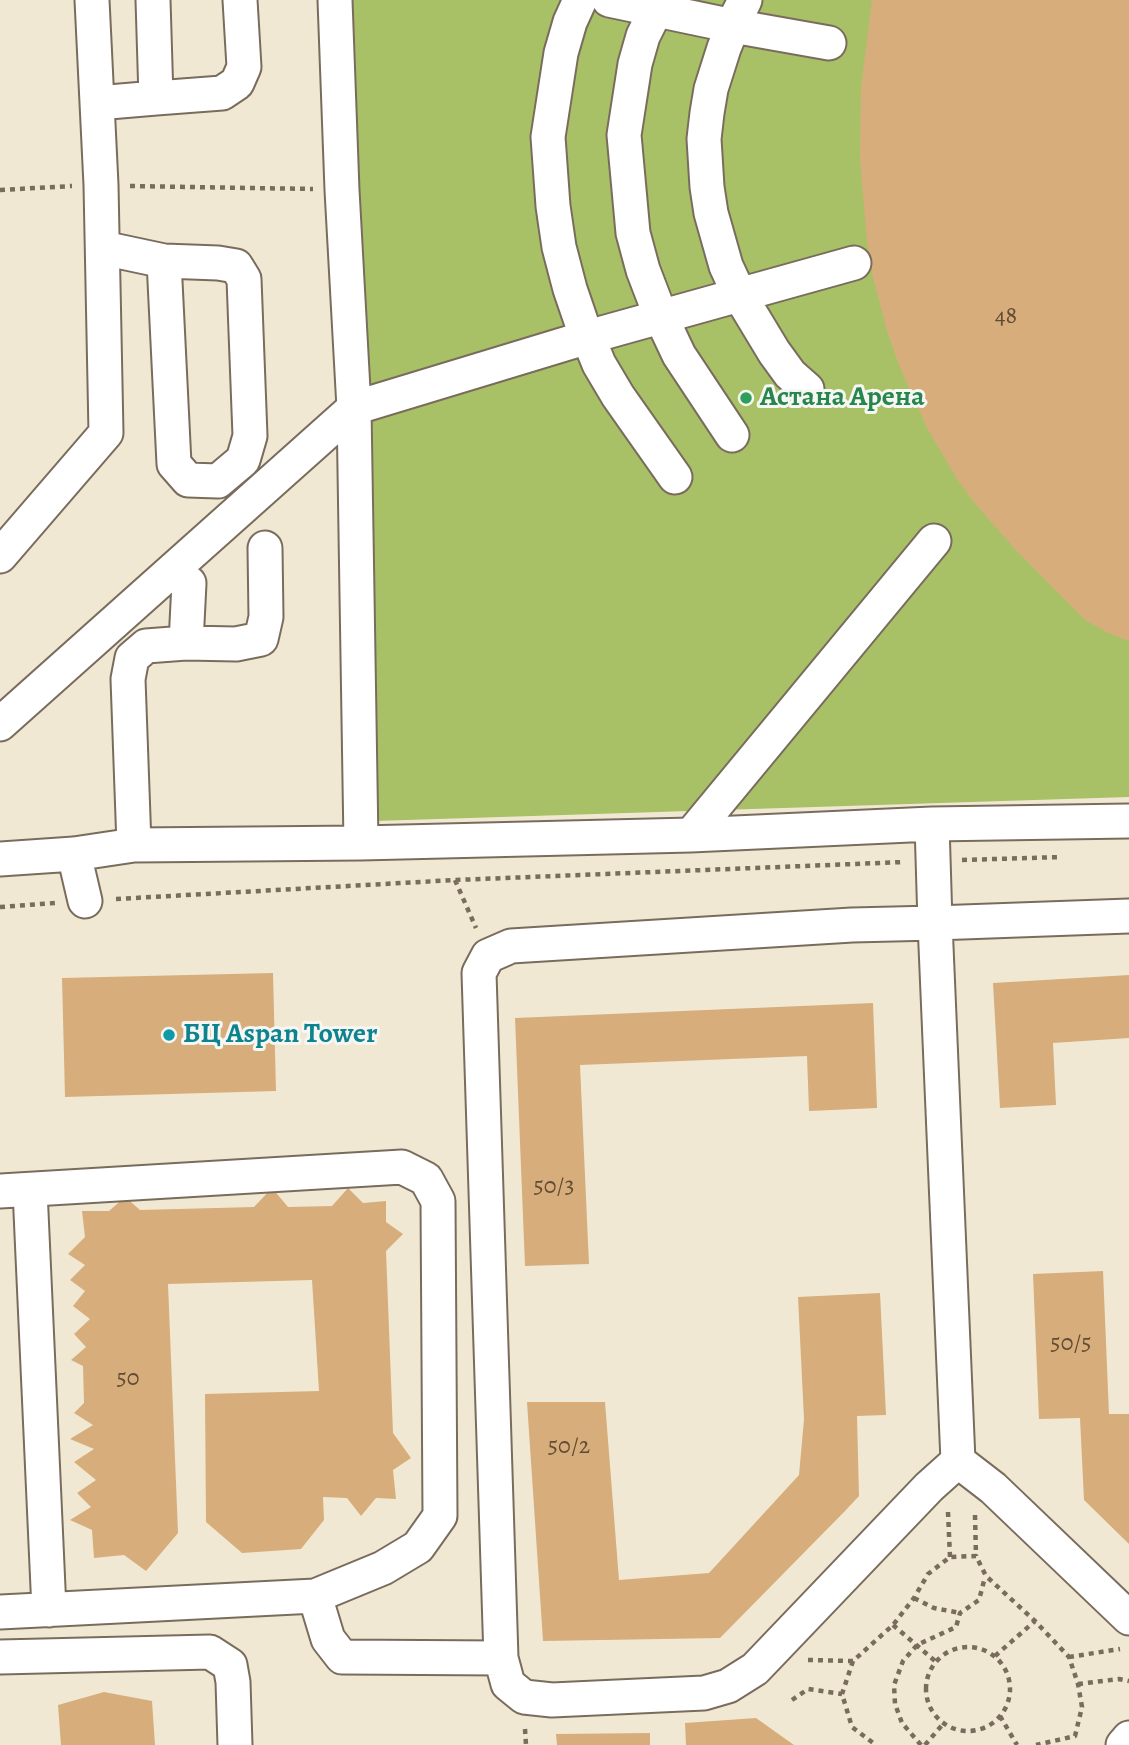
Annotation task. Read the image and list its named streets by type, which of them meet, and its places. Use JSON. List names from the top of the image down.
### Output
{
  "places": ["Астана Арена", "БЦ Aspan Tower"],
  "house_numbers": [
    "48",
    "50/3",
    "50/5",
    "50",
    "50/2"
  ]
}
